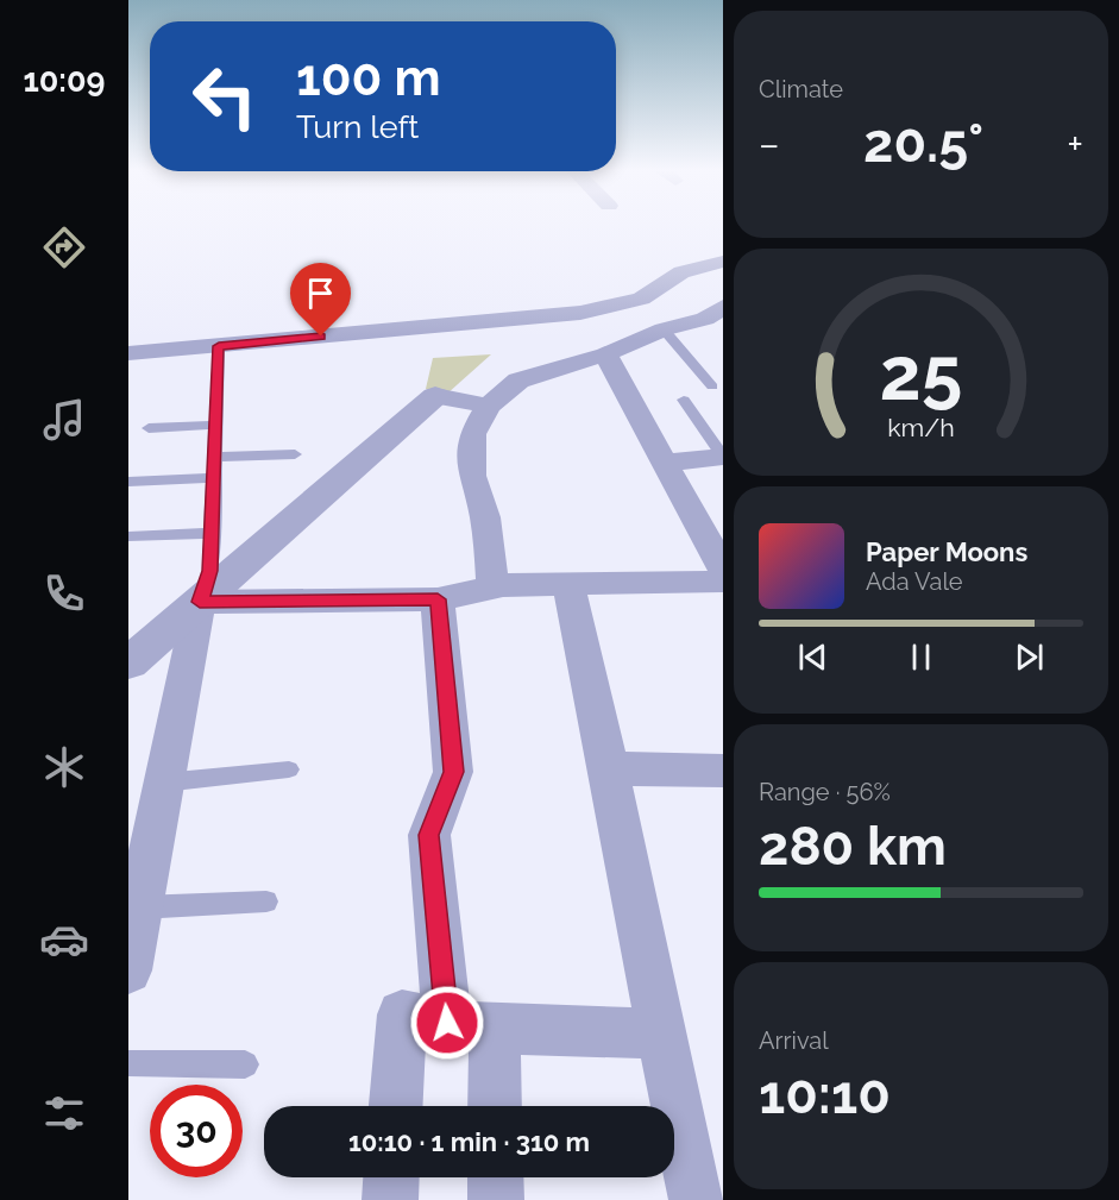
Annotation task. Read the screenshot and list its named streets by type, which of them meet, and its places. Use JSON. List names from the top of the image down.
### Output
{
  "page": {
    "tabs": "10:09",
    "tile": [
      "Climate",
      ["Range · 56%", "280 km"],
      ["Arrival", "10:10"]
    ],
    "turn": ["100 m", "Turn left"],
    "heat": ["−", "20.5°", "+"],
    "song": ["Paper Moons", "Ada Vale"],
    "limit": "30",
    "trip": "10:10 · 1 min · 310 m",
    "gauge": ["25", "km/h"]
  }
}
